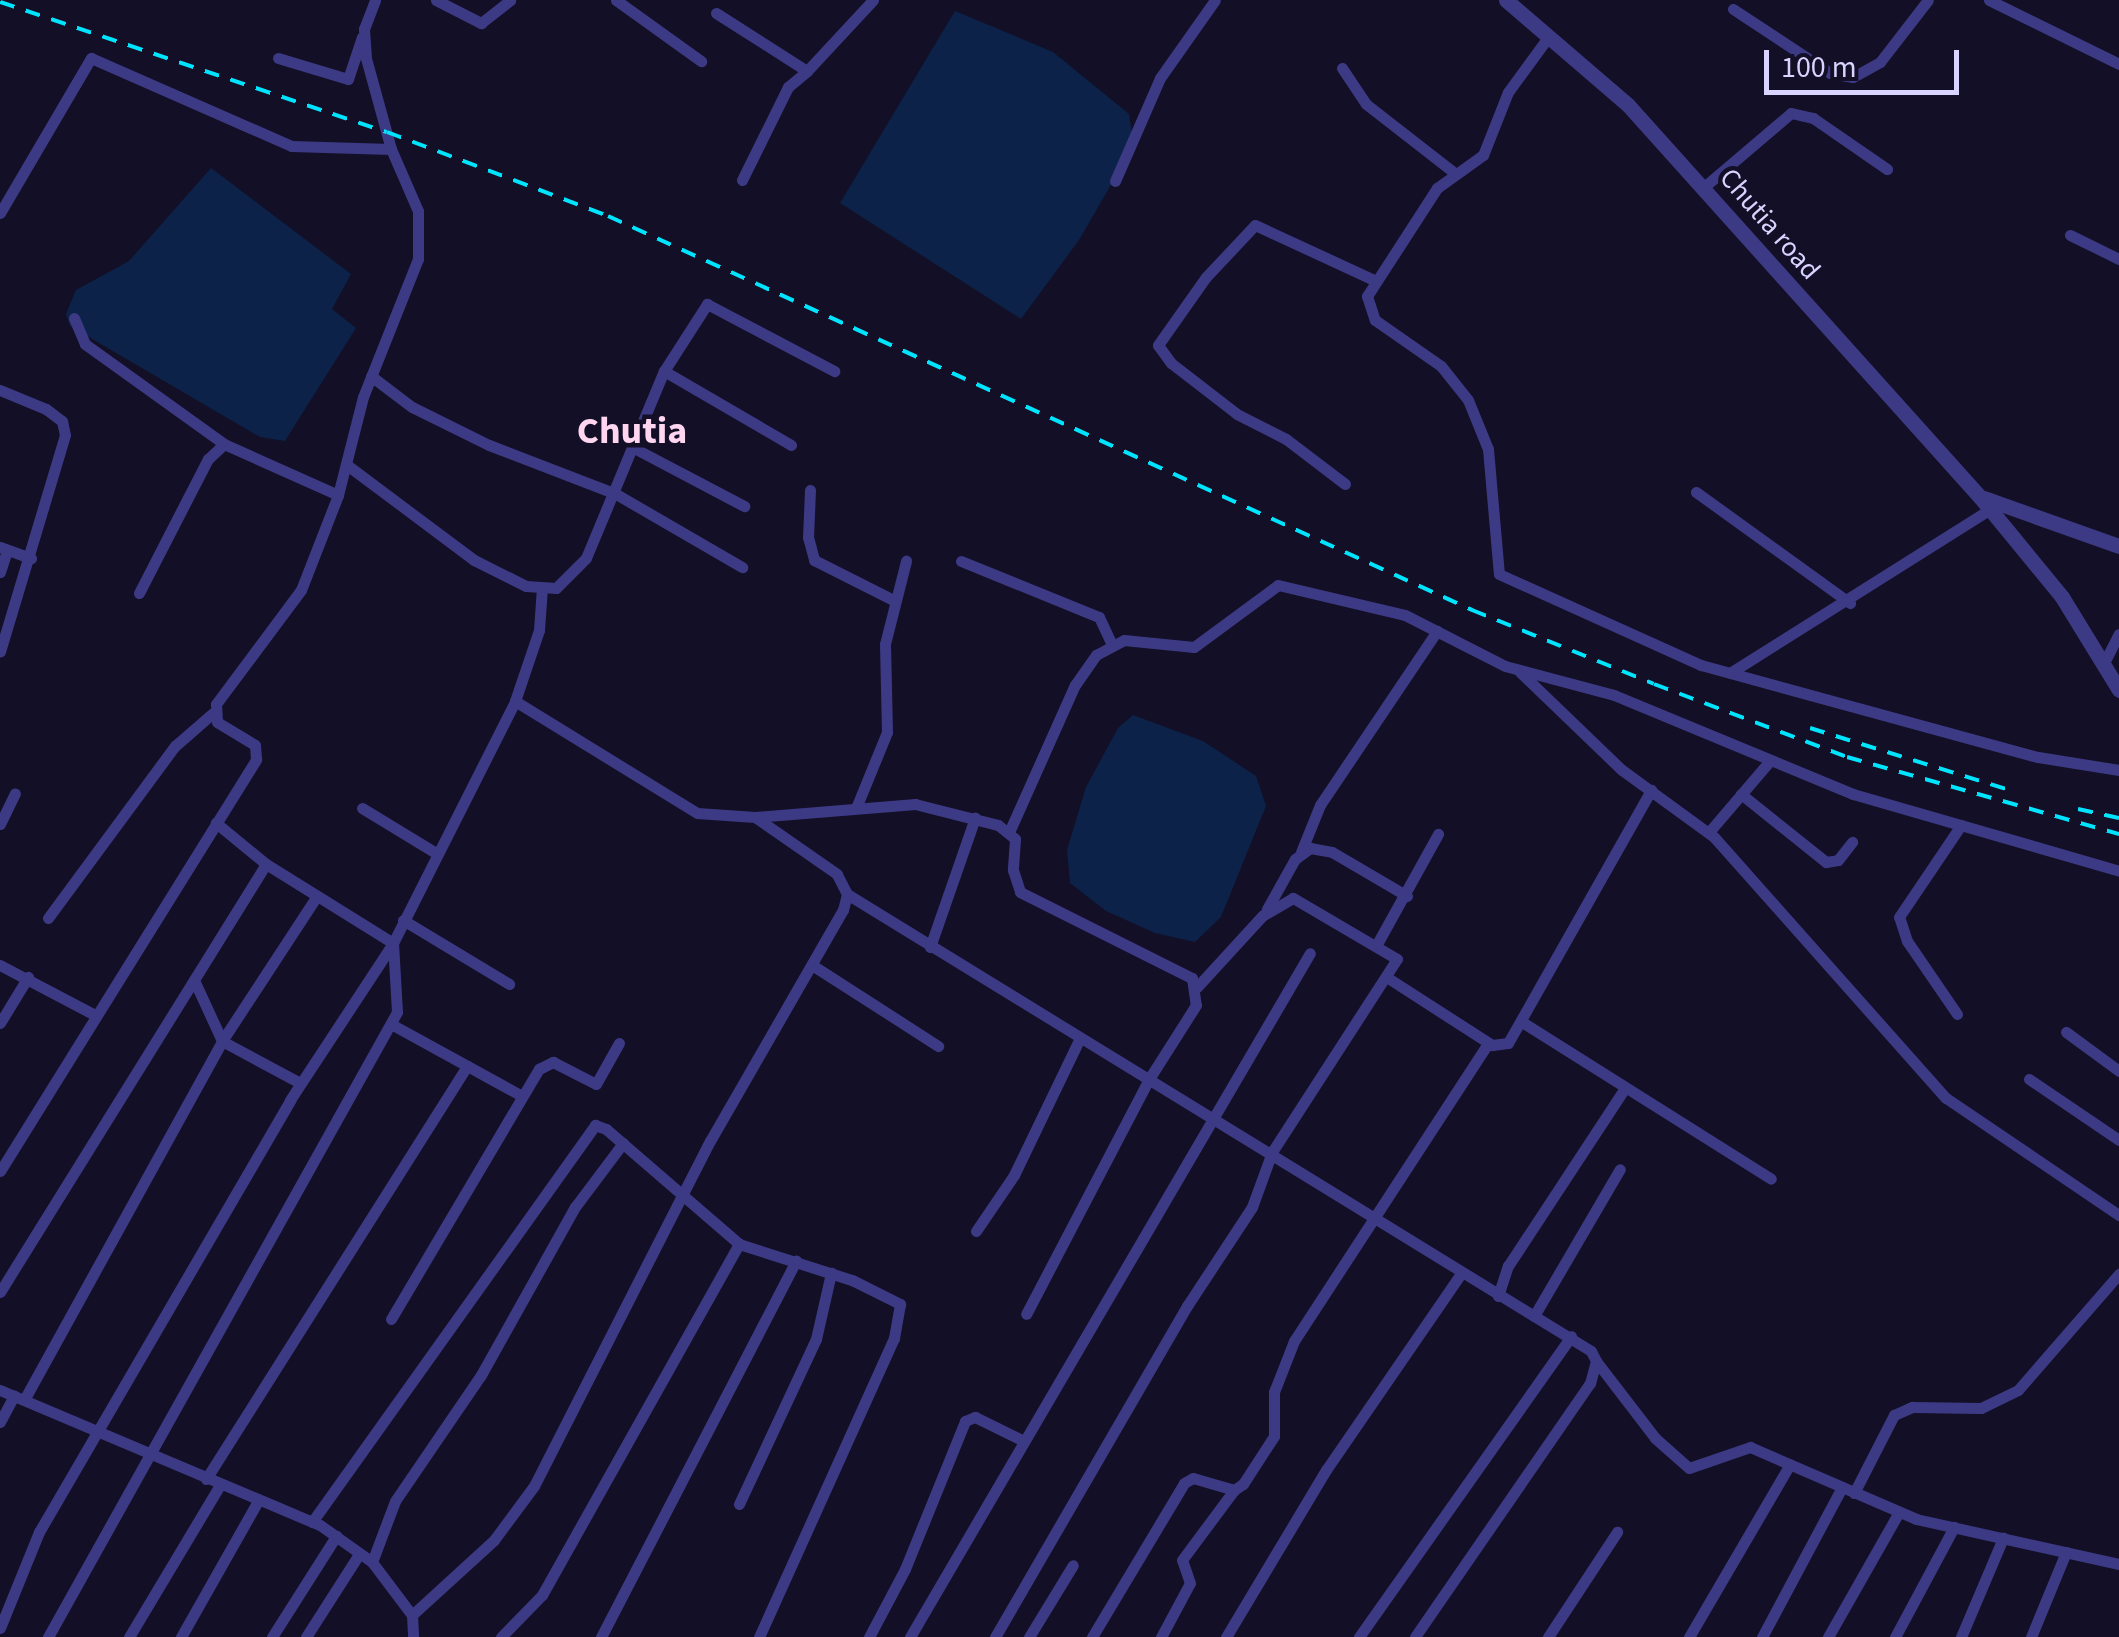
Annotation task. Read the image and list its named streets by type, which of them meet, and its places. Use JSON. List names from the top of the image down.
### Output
{
  "streets": {
    "street": ["Chutia road"]
  },
  "districts": ["Chutia"],
  "scale_bar": "100 m"
}
